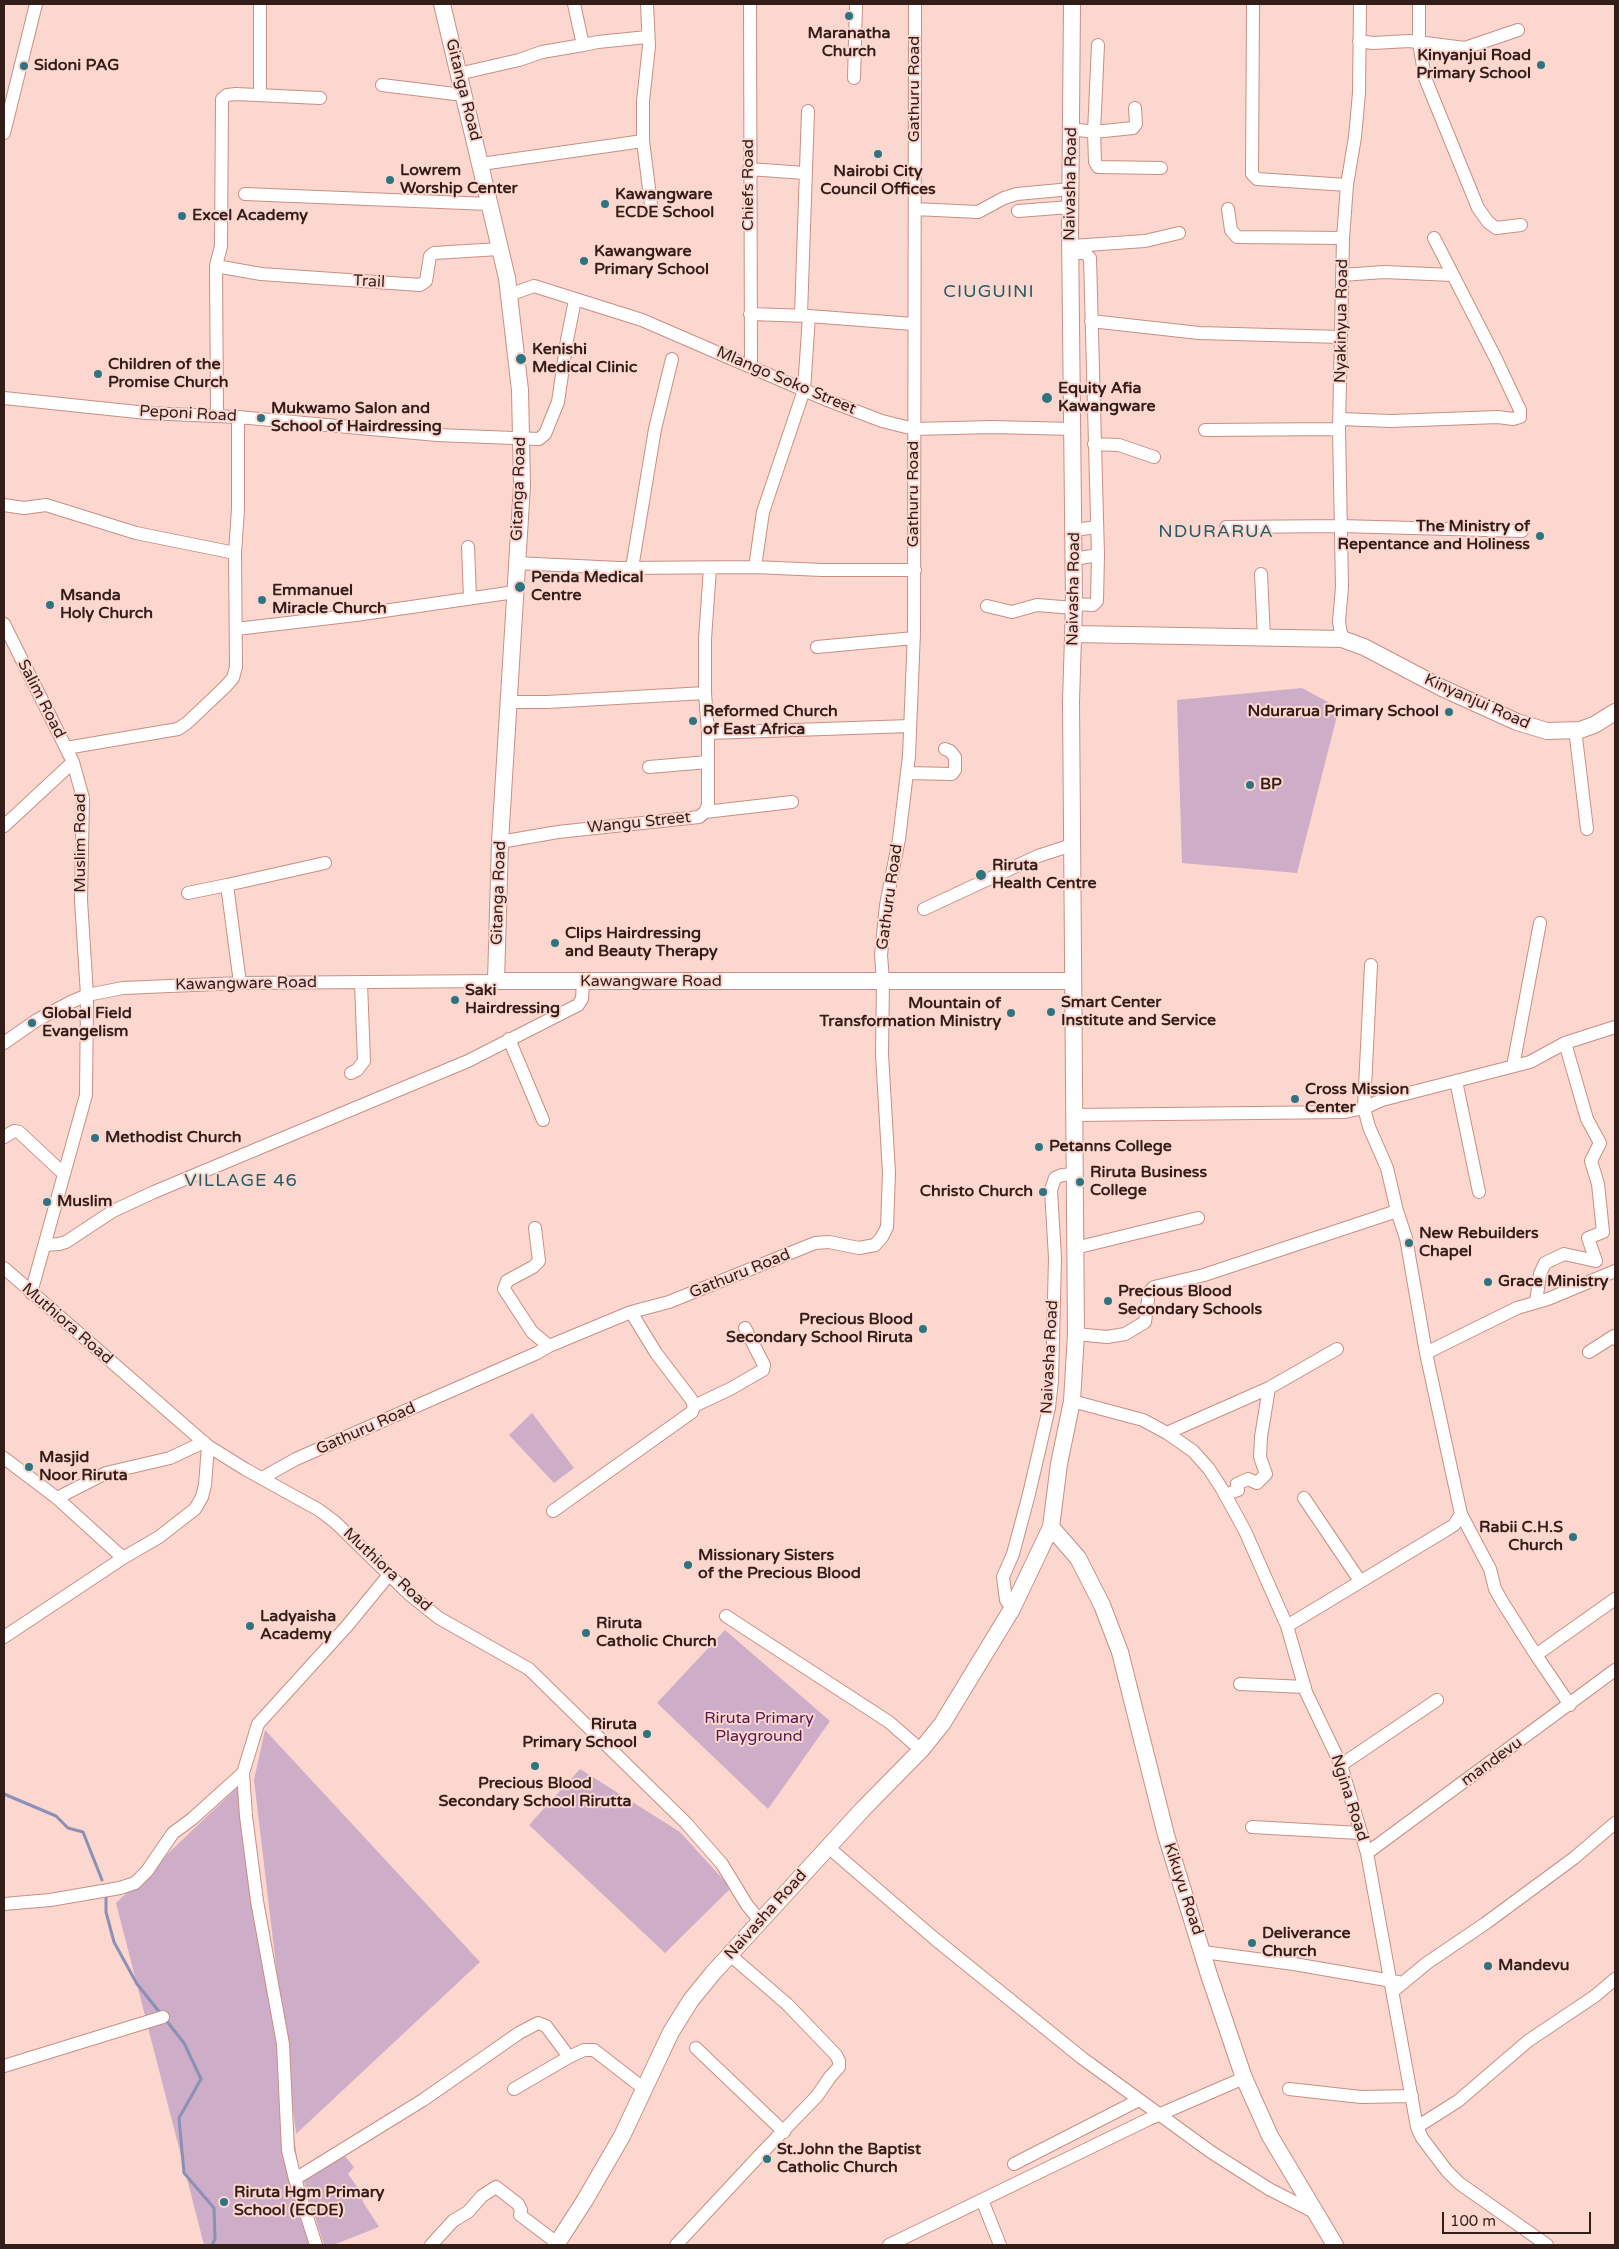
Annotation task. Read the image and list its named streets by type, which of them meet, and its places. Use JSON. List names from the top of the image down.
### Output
{
  "streets": {
    "main road": [
      "Gitanga Road",
      "Naivasha Road",
      "Kinyanjui Road",
      "Kawangware Road",
      "Kikuyu Road"
    ],
    "street": [
      "Gathuru Road",
      "Chiefs Road",
      "Trail",
      "Nyakinyua Road",
      "Mlango Soko Street",
      "Peponi Road",
      "Salim Road",
      "Wangu Street",
      "Muslim Road",
      "Muthiora Road",
      "mandevu",
      "Ngina Road"
    ]
  },
  "crossings": [
    ["Gathuru Road", "Mlango Soko Street"],
    ["Gathuru Road", "Kawangware Road"],
    ["Gathuru Road", "Muthiora Road"],
    ["Gitanga Road", "Trail"],
    ["Gitanga Road", "Mlango Soko Street"],
    ["Gitanga Road", "Peponi Road"],
    ["Gitanga Road", "Wangu Street"],
    ["Gitanga Road", "Kawangware Road"],
    ["Naivasha Road", "Mlango Soko Street"],
    ["Naivasha Road", "Kinyanjui Road"],
    ["Naivasha Road", "Kawangware Road"],
    ["Naivasha Road", "Muthiora Road"],
    ["Naivasha Road", "Ngina Road"],
    ["Naivasha Road", "Kikuyu Road"],
    ["Chiefs Road", "Mlango Soko Street"],
    ["Nyakinyua Road", "Kinyanjui Road"],
    ["Mlango Soko Street", "Peponi Road"],
    ["Salim Road", "Muslim Road"],
    ["Muslim Road", "Kawangware Road"],
    ["Muslim Road", "Muthiora Road"],
    ["mandevu", "Ngina Road"]
  ],
  "districts": ["CIUGUINI", "NDURARUA", "VILLAGE 46"],
  "parks": ["Riruta Primary Playground"],
  "places": [
    "Maranatha Church",
    "Kinyanjui Road Primary School",
    "Sidoni PAG",
    "Nairobi City Council Offices",
    "Lowrem Worship Center",
    "Kawangware ECDE School",
    "Excel Academy",
    "Kawangware Primary School",
    "Kenishi Medical Clinic",
    "Children of the Promise Church",
    "Equity Afia Kawangware",
    "Mukwamo Salon and School of Hairdressing",
    "The Ministry of Repentance and Holiness",
    "Penda Medical Centre",
    "Emmanuel Miracle Church",
    "Msanda Holy Church",
    "Ndurarua Primary School",
    "Reformed Church of East Africa",
    "BP",
    "Riruta Health Centre",
    "Clips Hairdressing and Beauty Therapy",
    "Saki Hairdressing",
    "Smart Center Institute and Service",
    "Mountain of Transformation Ministry",
    "Global Field Evangelism",
    "Cross Mission Center",
    "Methodist Church",
    "Petanns College",
    "Riruta Business College",
    "Christo Church",
    "Muslim",
    "New Rebuilders Chapel",
    "Grace Ministry",
    "Precious Blood Secondary Schools",
    "Precious Blood Secondary School Riruta",
    "Masjid Noor Riruta",
    "Rabii C.H.S Church",
    "Missionary Sisters of the Precious Blood",
    "Ladyaisha Academy",
    "Riruta Catholic Church",
    "Riruta Primary School",
    "Precious Blood Secondary School Rirutta",
    "Deliverance Church",
    "Mandevu",
    "St.John the Baptist Catholic Church",
    "Riruta Hgm Primary School (ECDE)"
  ],
  "scale_bar": "100 m"
}
